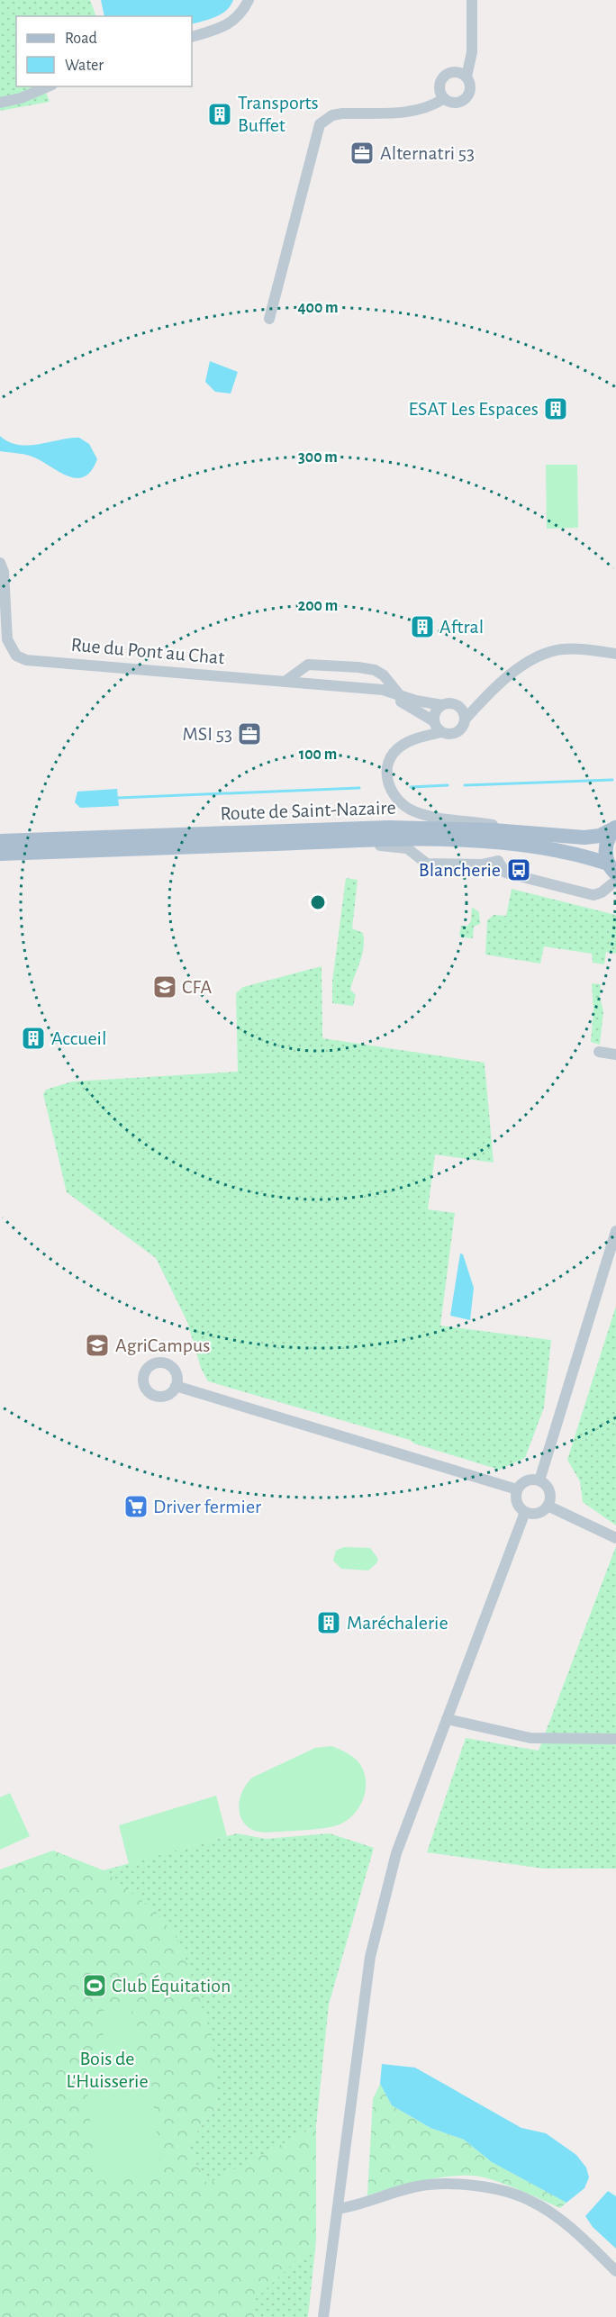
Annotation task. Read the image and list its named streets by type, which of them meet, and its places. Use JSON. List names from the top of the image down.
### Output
{
  "streets": {
    "main road": ["Route de Saint-Nazaire"],
    "street": ["Rue du Pont au Chat"]
  },
  "parks": ["Bois de L'Huisserie"],
  "places": {
    "building": [
      "Transports Buffet",
      "ESAT Les Espaces",
      "Aftral",
      "Accueil",
      "Maréchalerie"
    ],
    "office": ["Alternatri 53", "MSI 53"],
    "bus stop": ["Blancherie"],
    "school or university": ["CFA", "AgriCampus"],
    "supermarket": ["Driver fermier"],
    "sports": ["Club Équitation"]
  },
  "legend": ["Road", "Water"],
  "rings": [
    "400 m",
    "300 m",
    "200 m",
    "100 m"
  ]
}
